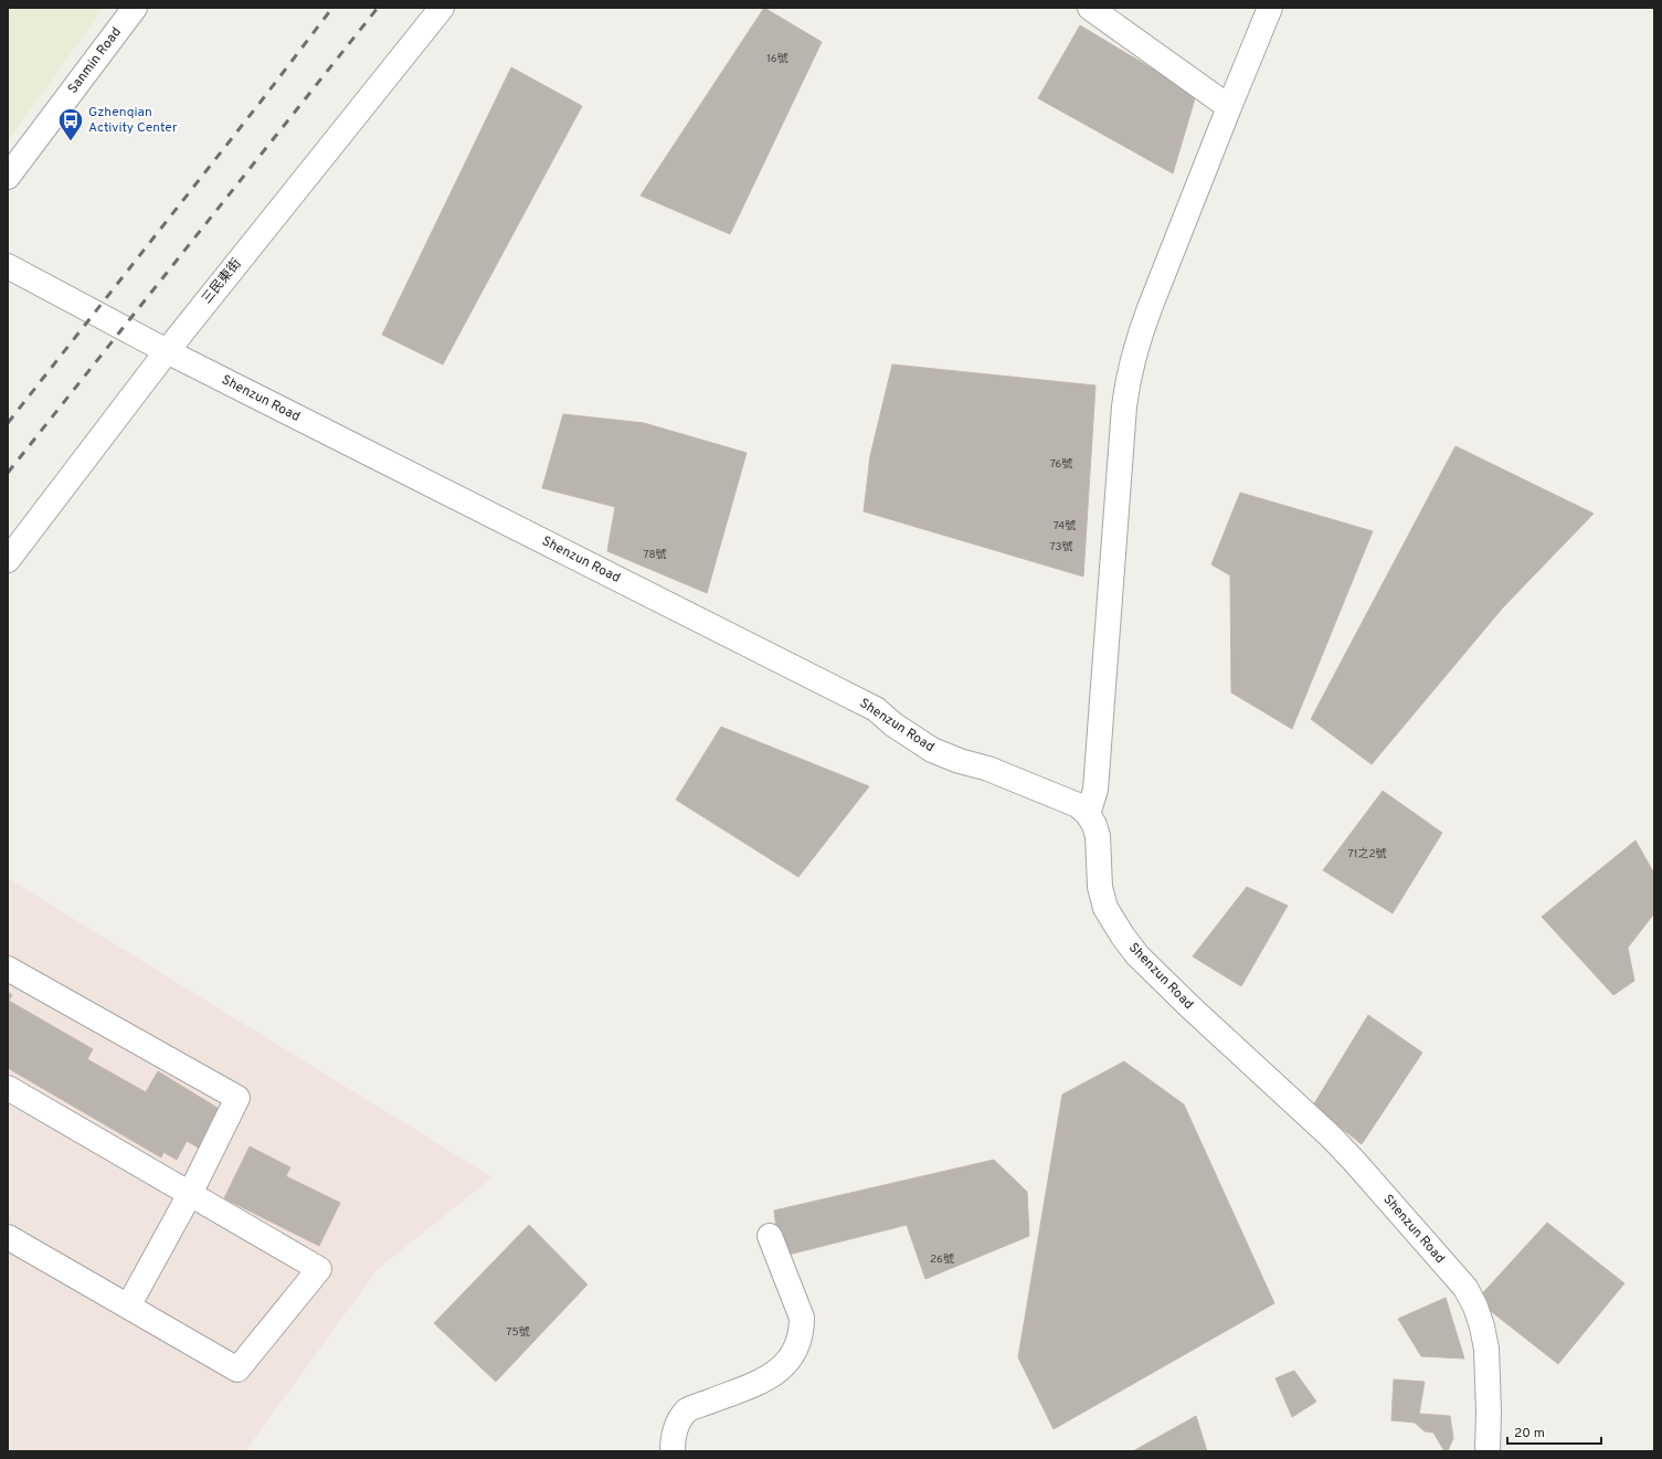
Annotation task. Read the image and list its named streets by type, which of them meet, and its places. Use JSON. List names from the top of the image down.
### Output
{
  "streets": {
    "street": ["Sanmin Road", "三民東街", "Shenzun Road"]
  },
  "crossings": [
    ["三民東街", "Shenzun Road"]
  ],
  "places": {
    "bus stop": ["Gzhenqian Activity Center"]
  },
  "house_numbers": [
    "16號",
    "76號",
    "74號",
    "73號",
    "78號",
    "71之2號",
    "26號",
    "75號"
  ],
  "scale_bar": "20 m"
}
